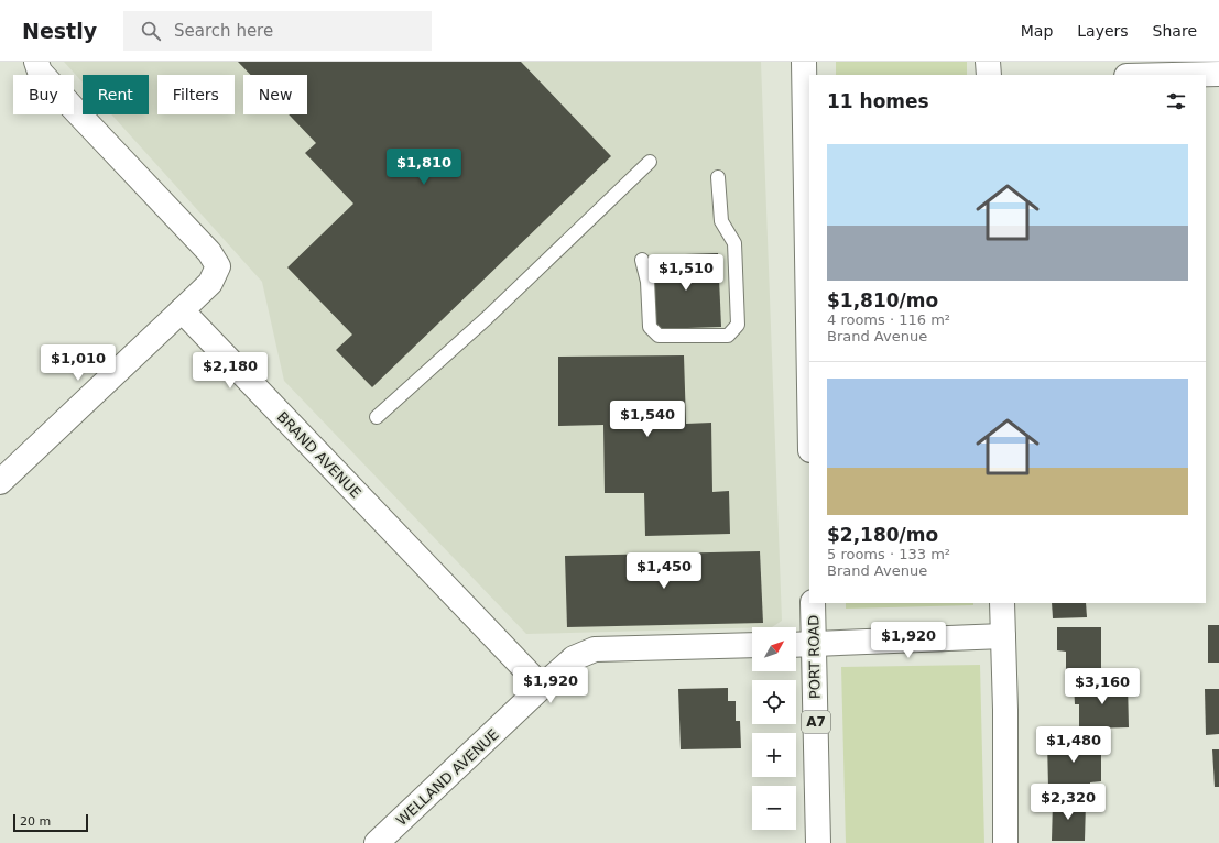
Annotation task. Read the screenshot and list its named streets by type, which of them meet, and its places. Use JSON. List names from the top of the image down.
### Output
{
  "streets": {
    "main road": [
      "BRAND AVENUE",
      "PORT ROAD",
      "A7",
      "WELLAND AVENUE"
    ]
  },
  "crossings": [
    ["BRAND AVENUE", "WELLAND AVENUE"]
  ],
  "scale_bar": "20 m",
  "north": "top right",
  "page": {
    "header": "Nestly",
    "search": "Search here",
    "nav": ["Map", "Layers", "Share"],
    "chip": [
      "Buy",
      "Rent",
      "Filters",
      "New"
    ],
    "heading": "11 homes",
    "list": [
      {
        "name": "$1,810/mo",
        "note": "4 rooms · 116 m² · Brand Avenue"
      },
      {
        "name": "$2,180/mo",
        "note": "5 rooms · 133 m² · Brand Avenue"
      }
    ],
    "price": [
      "$1,810",
      "$1,510",
      "$1,010",
      "$2,180",
      "$1,540",
      "$1,450",
      "$1,920",
      "$1,920",
      "$3,160",
      "$1,480",
      "$2,320"
    ],
    "map_buttons": ["+", "−"],
    "scale": "20 m"
  }
}
